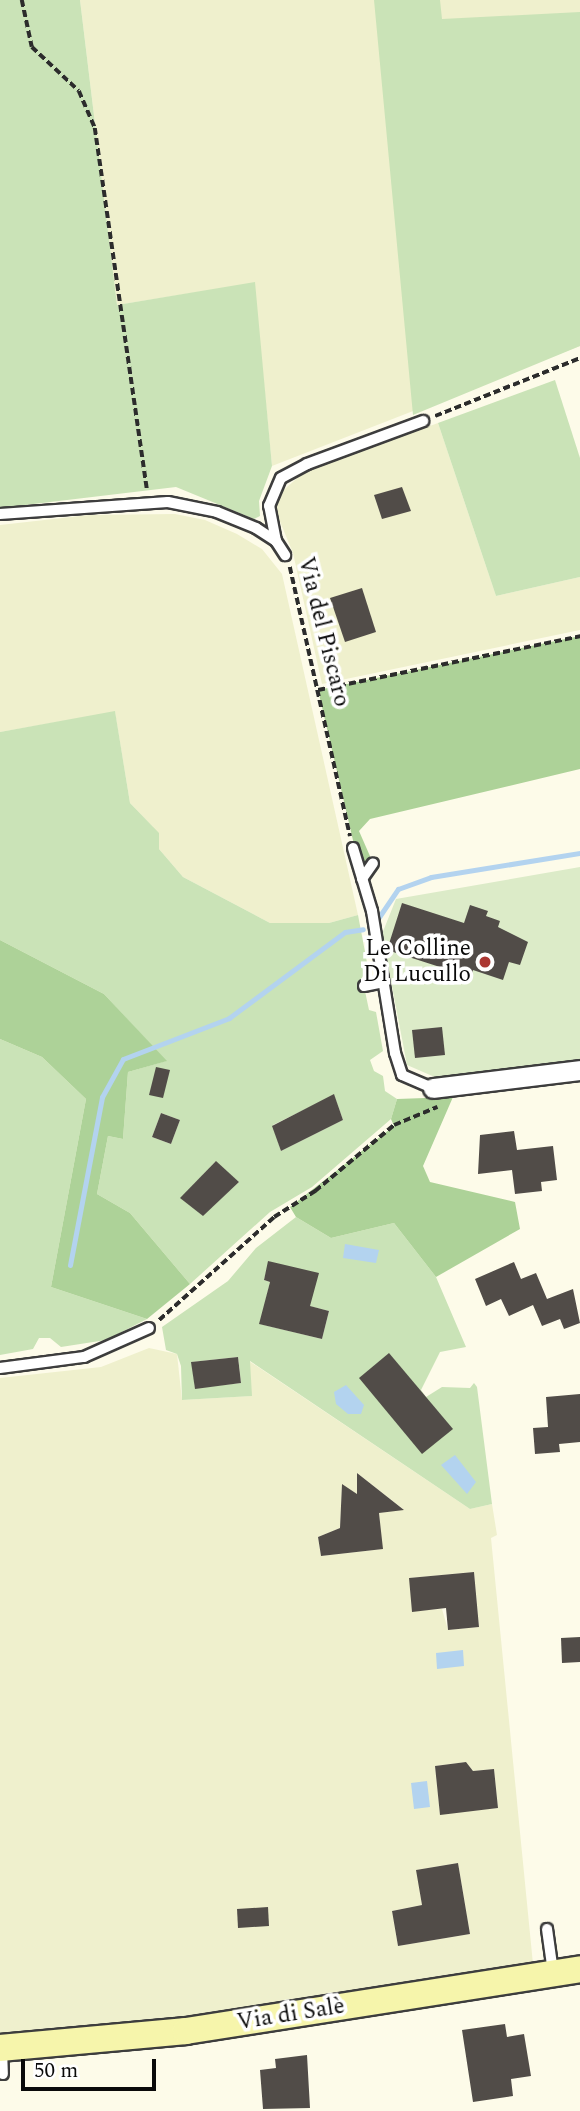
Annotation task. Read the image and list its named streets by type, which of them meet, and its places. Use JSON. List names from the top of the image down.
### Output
{
  "streets": {
    "main road": ["Via di Salè"],
    "lane": ["Via del Piscaro"]
  },
  "places": ["Le Colline Di Lucullo"],
  "scale_bar": "50 m"
}
